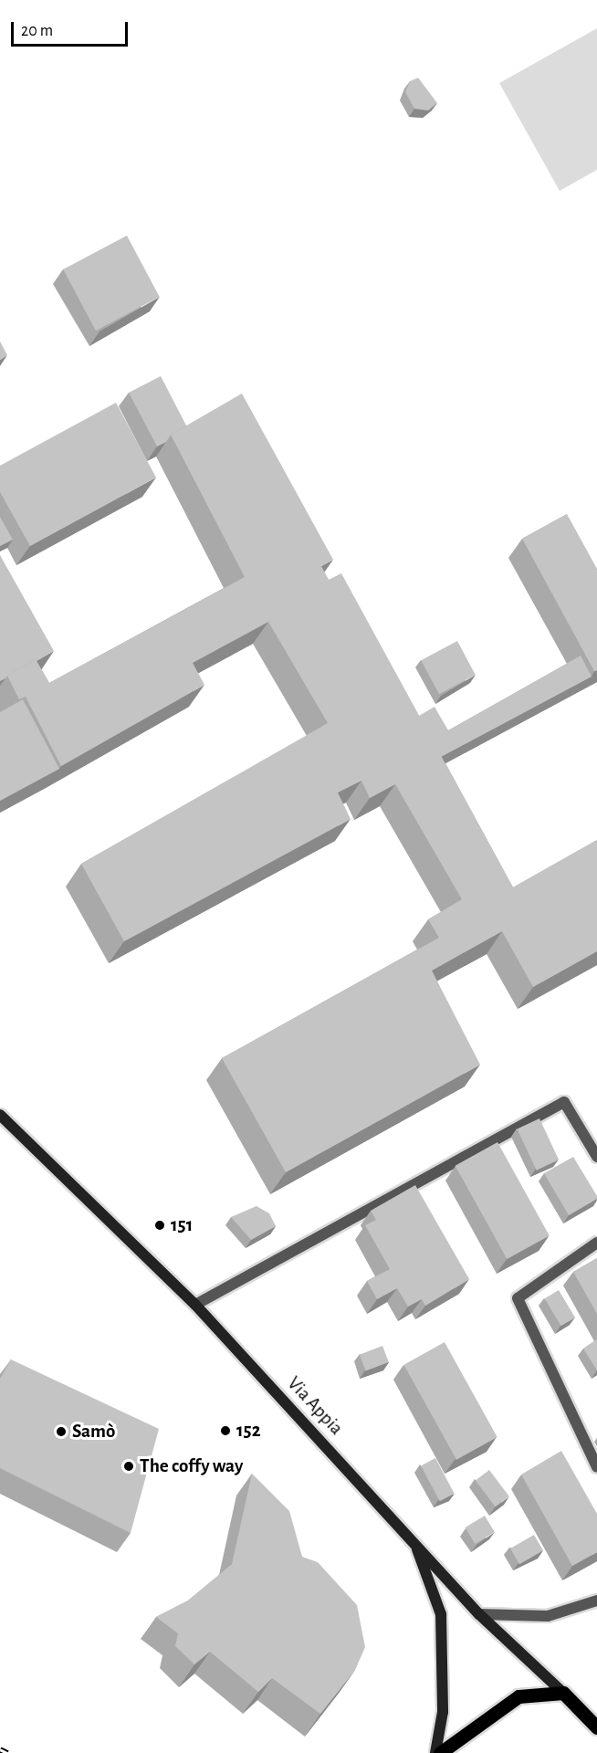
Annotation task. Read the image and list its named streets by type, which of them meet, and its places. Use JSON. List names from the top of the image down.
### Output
{
  "streets": {
    "main road": ["Via Appia"]
  },
  "places": [
    "151",
    "152",
    "Samò",
    "The coffy way"
  ],
  "scale_bar": "20 m"
}
